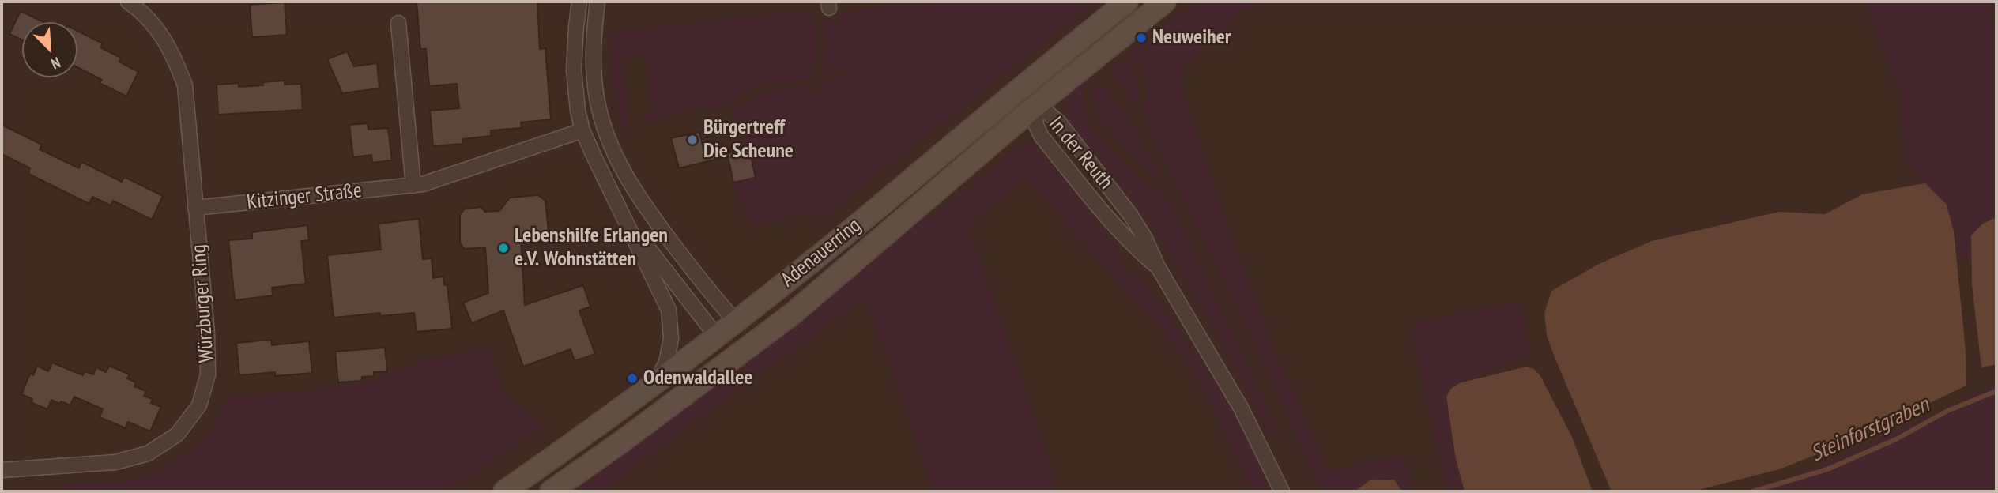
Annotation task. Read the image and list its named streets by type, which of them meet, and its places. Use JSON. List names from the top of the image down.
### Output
{
  "streets": {
    "main road": ["Adenauerring"],
    "street": ["In der Reuth", "Kitzinger Straße", "Würzburger Ring"]
  },
  "crossings": [
    ["In der Reuth", "Adenauerring"],
    ["Kitzinger Straße", "Würzburger Ring"]
  ],
  "water": ["Steinforstgraben"],
  "places": [
    "Neuweiher",
    "Bürgertreff Die Scheune",
    "Lebenshilfe Erlangen e.V. Wohnstätten",
    "Odenwaldallee"
  ],
  "north": "bottom right"
}
